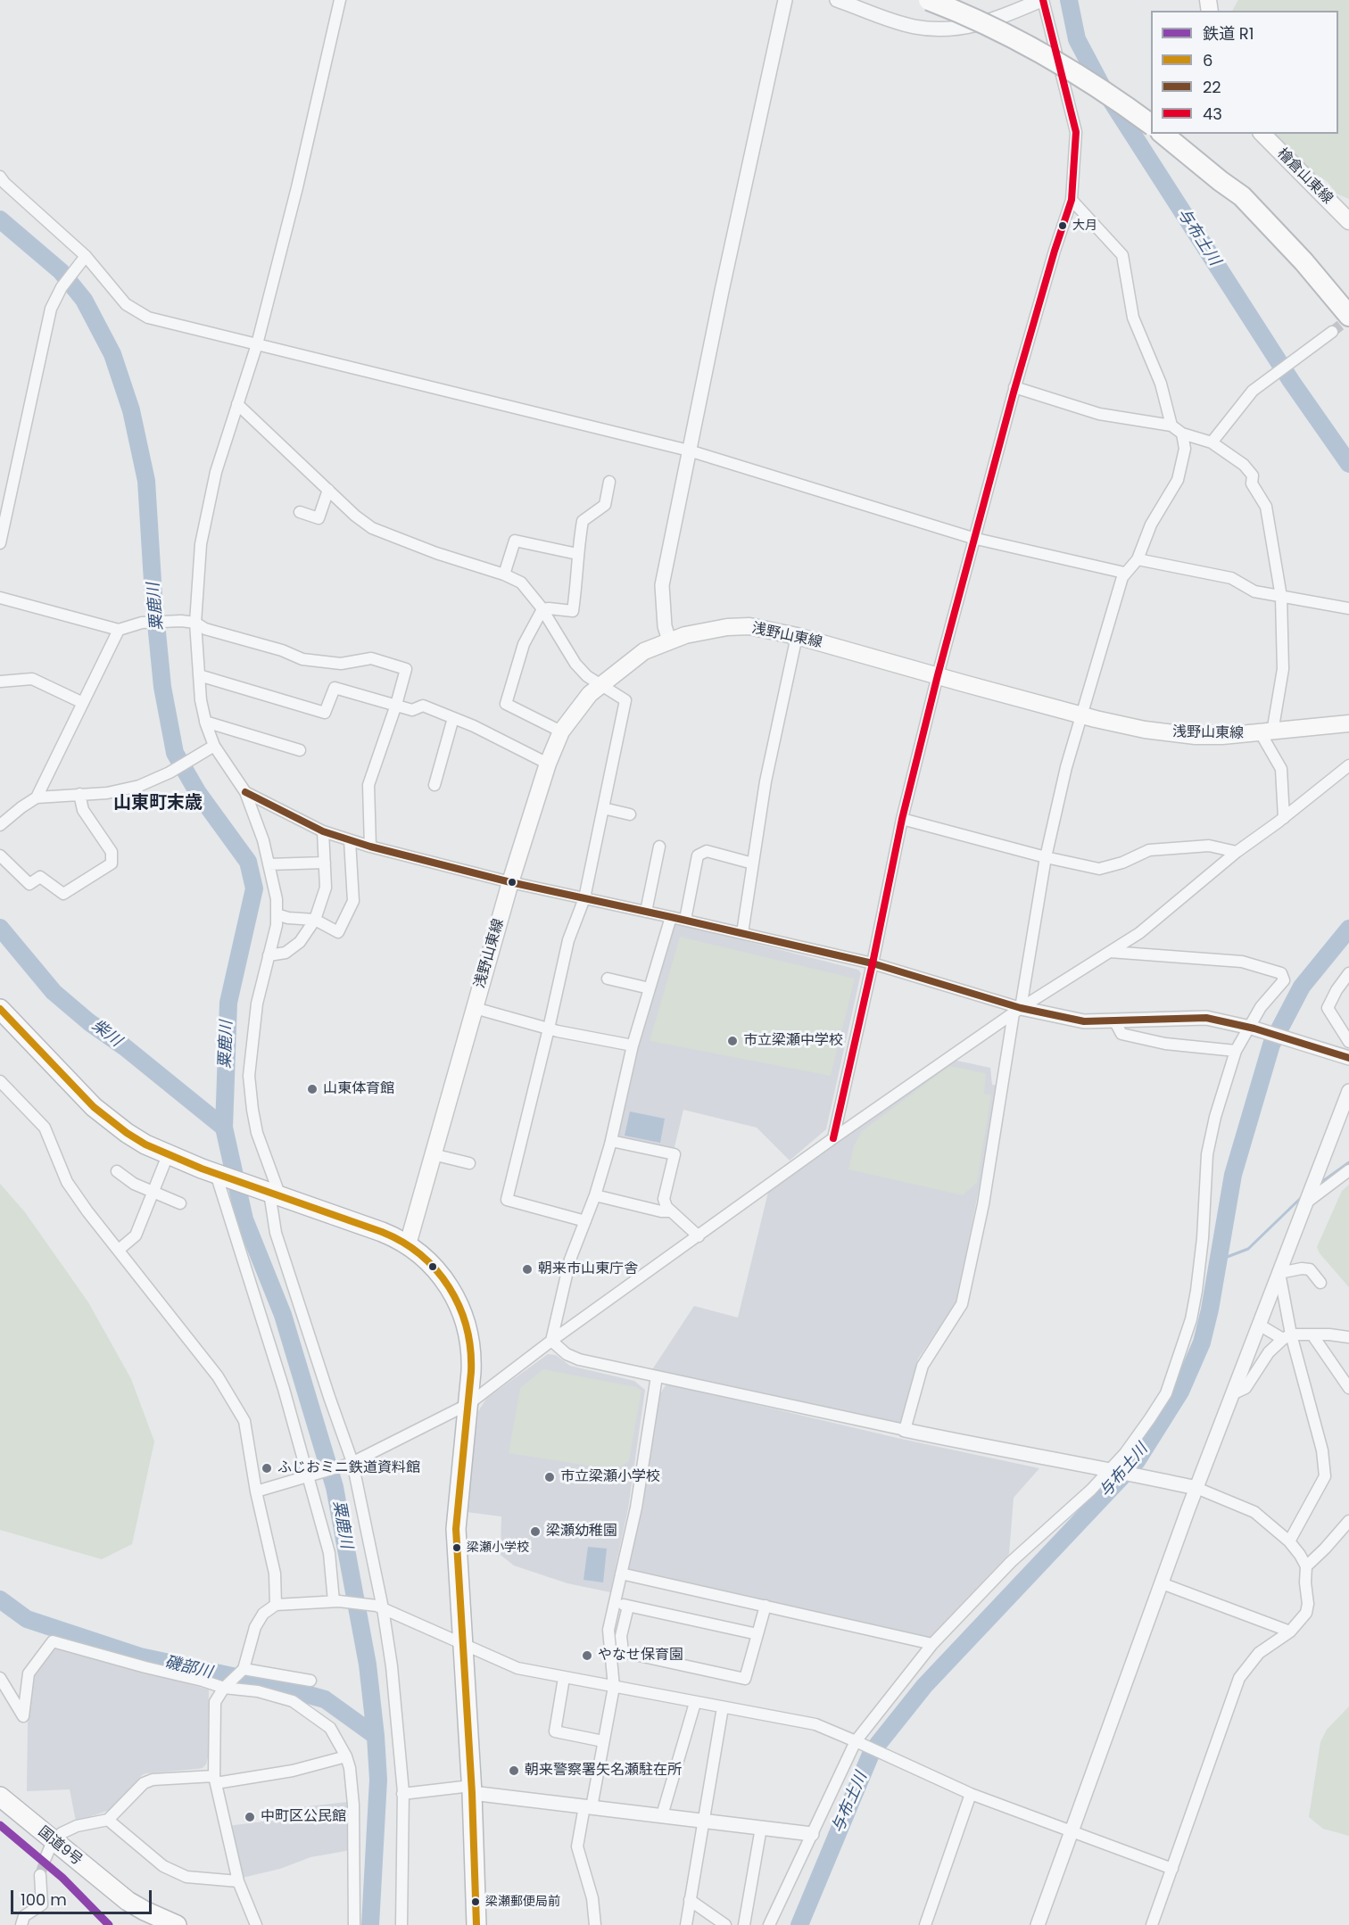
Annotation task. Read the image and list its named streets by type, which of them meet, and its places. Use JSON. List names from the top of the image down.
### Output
{
  "streets": {
    "highway": ["国道9号"],
    "main road": ["檜倉山東線", "浅野山東線"]
  },
  "districts": ["山東町末歳"],
  "water": [
    "与布土川",
    "粟鹿川",
    "柴川",
    "磯部川"
  ],
  "places": [
    "大月",
    "市立梁瀬中学校",
    "山東体育館",
    "朝来市山東庁舎",
    "ふじおミニ鉄道資料館",
    "市立梁瀬小学校",
    "梁瀬幼稚園",
    "梁瀬小学校",
    "やなせ保育園",
    "朝来警察署矢名瀬駐在所",
    "中町区公民館",
    "梁瀬郵便局前"
  ],
  "lines": [
    "transit line 43",
    "transit line 22",
    "transit line 6",
    "rail line R1"
  ],
  "legend": [
    "鉄道 R1",
    "6",
    "22",
    "43"
  ],
  "scale_bar": "100 m"
}
